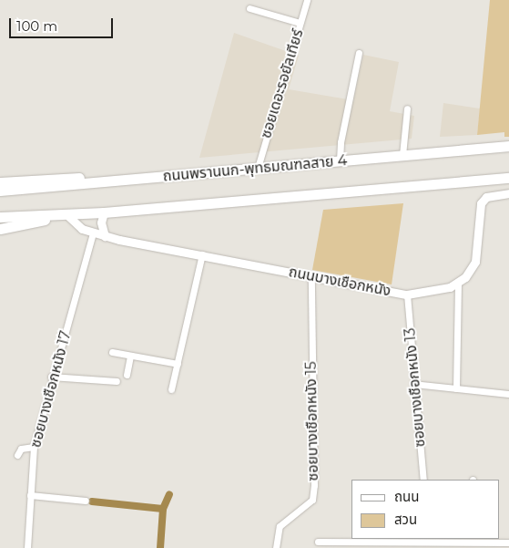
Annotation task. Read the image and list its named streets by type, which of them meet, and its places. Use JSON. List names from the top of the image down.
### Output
{
  "streets": {
    "main road": ["ถนนพรานนก-พุทธมณฑลสาย 4"],
    "street": [
      "ซอยเดอะรอยัลเทียร์",
      "ถนนบางเชือกหนัง",
      "ซอยบางเชือกหนัง 13",
      "ซอยบางเชือกหนัง 17",
      "ซอยบางเชือกหนัง 15"
    ]
  },
  "crossings": [
    ["ซอยเดอะรอยัลเทียร์", "ถนนพรานนก-พุทธมณฑลสาย 4"],
    ["ถนนบางเชือกหนัง", "ซอยบางเชือกหนัง 13"],
    ["ถนนบางเชือกหนัง", "ซอยบางเชือกหนัง 17"],
    ["ถนนบางเชือกหนัง", "ซอยบางเชือกหนัง 15"]
  ],
  "legend": ["ถนน", "สวน"],
  "scale_bar": "100 m"
}
